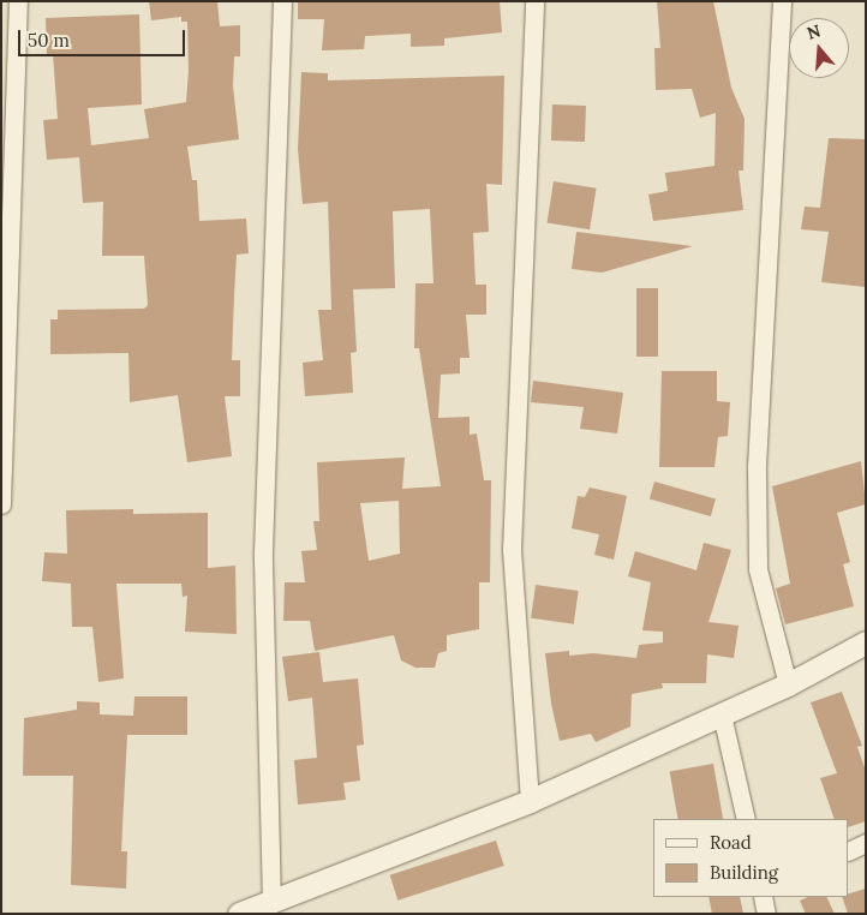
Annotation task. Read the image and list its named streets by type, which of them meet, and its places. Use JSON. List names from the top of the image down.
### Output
{
  "legend": ["Road", "Building"],
  "scale_bar": "50 m",
  "north": "top"
}
